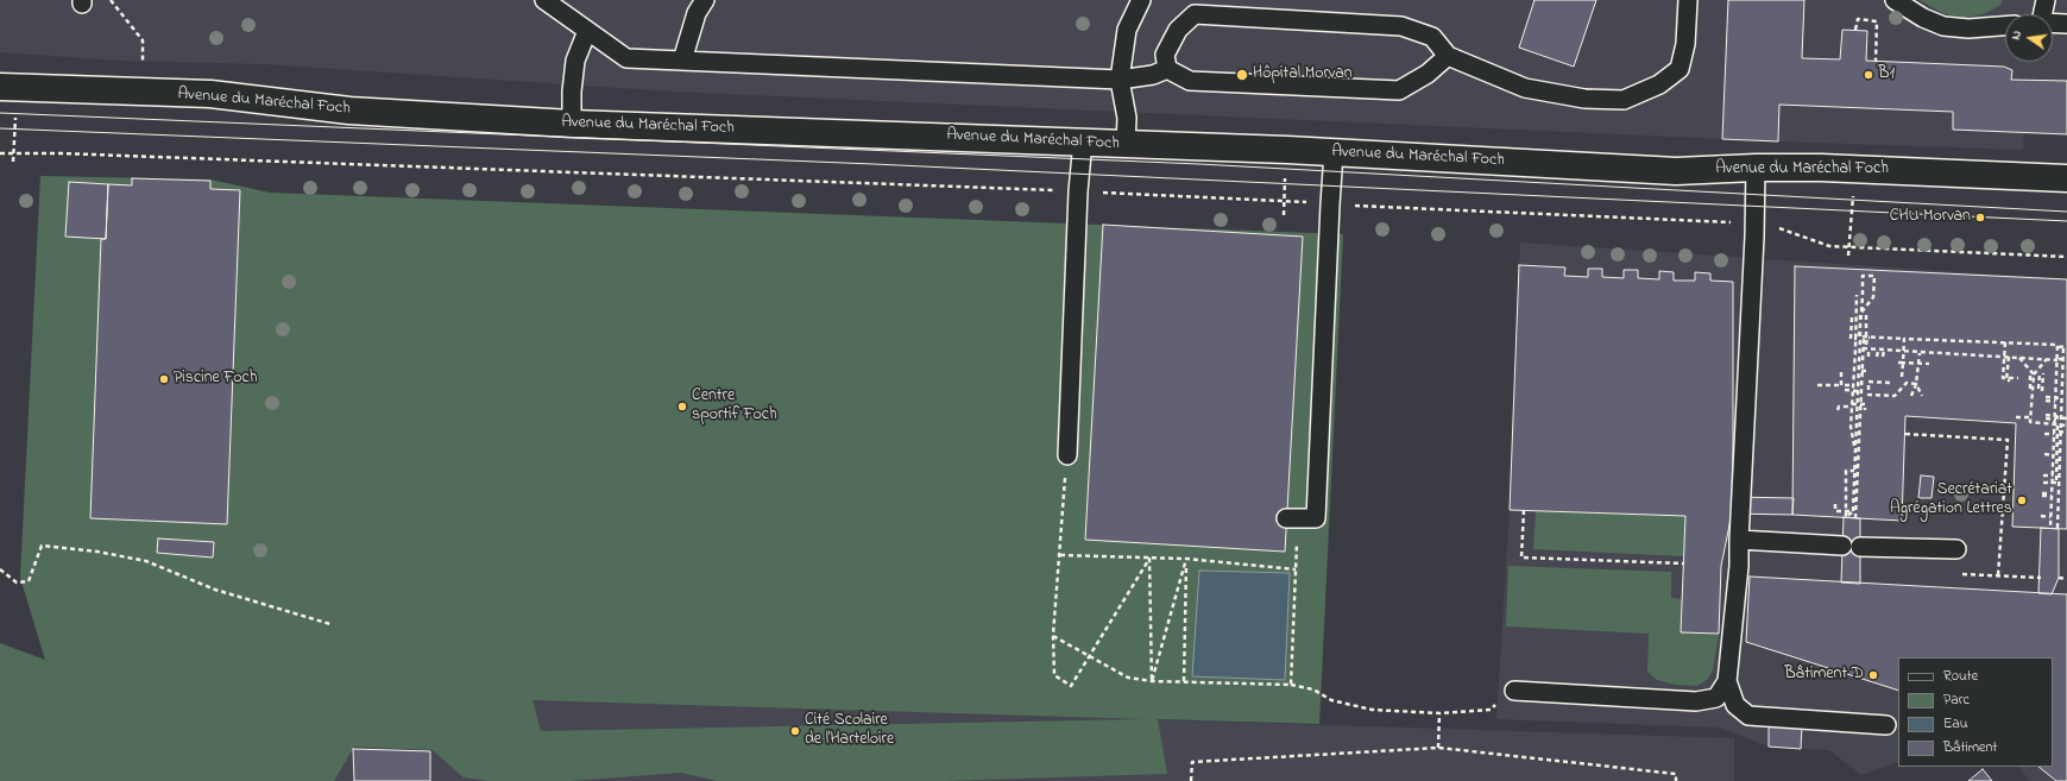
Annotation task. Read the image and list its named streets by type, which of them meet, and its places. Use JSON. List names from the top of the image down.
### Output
{
  "streets": {
    "main road": ["Avenue du Maréchal Foch"]
  },
  "places": [
    "Hôpital Morvan",
    "B1",
    "CHU Morvan",
    "Piscine Foch",
    "Centre sportif Foch",
    "Secrétariat Agrégation Lettres",
    "Bâtiment D",
    "Cité Scolaire de l'Harteloire"
  ],
  "legend": [
    "Route",
    "Parc",
    "Eau",
    "Bâtiment"
  ],
  "north": "left"
}
